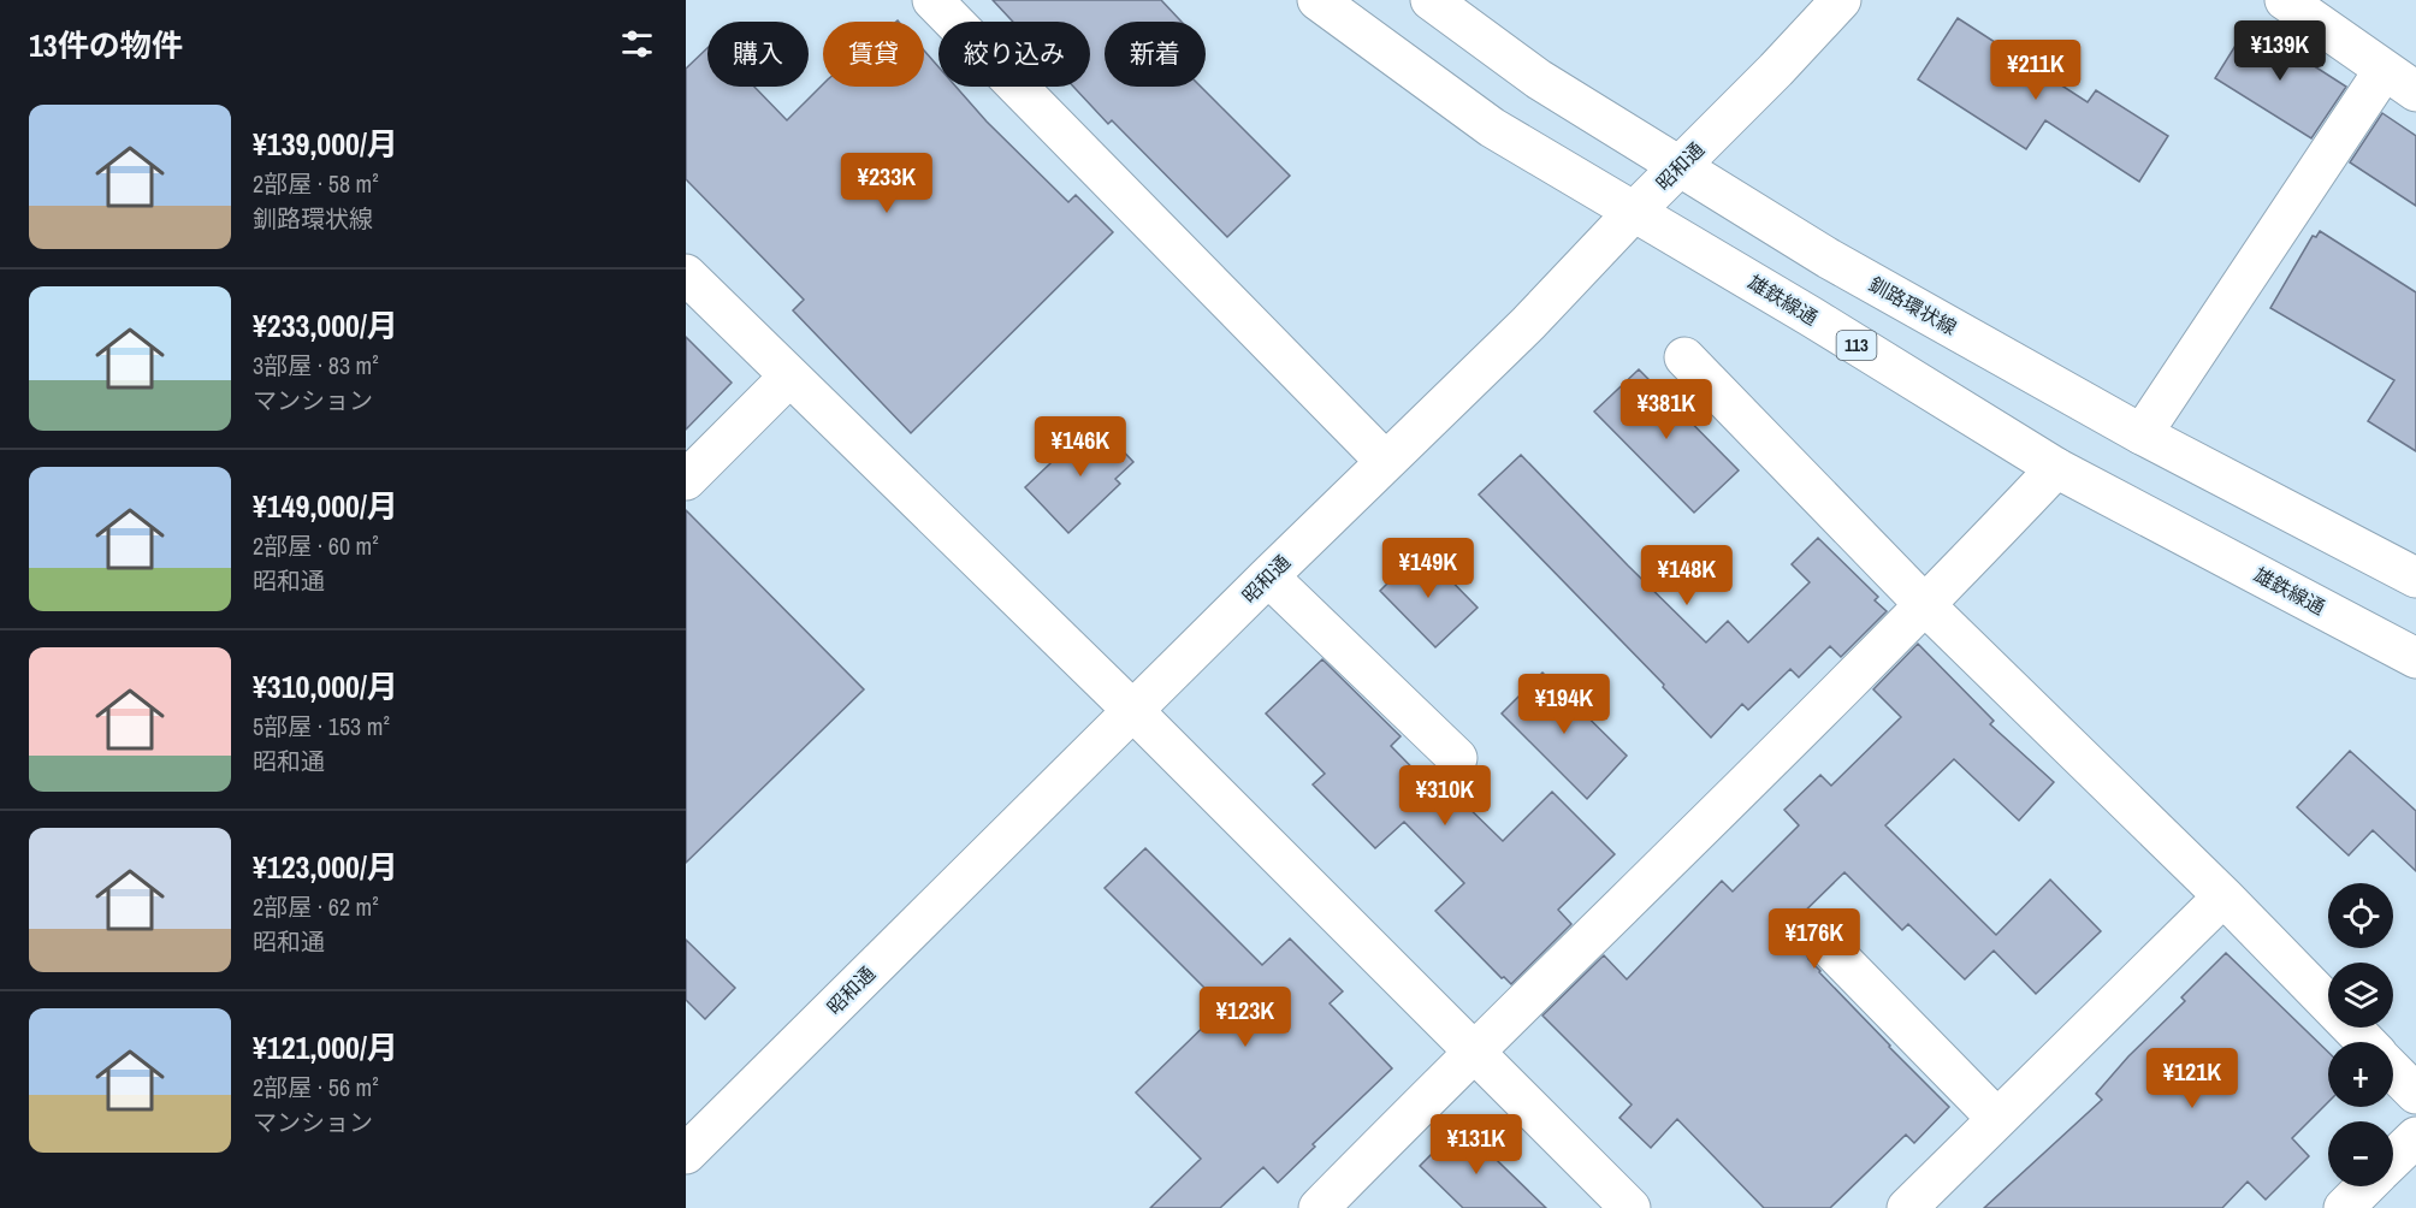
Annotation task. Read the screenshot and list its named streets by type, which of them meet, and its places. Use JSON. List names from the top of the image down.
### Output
{
  "streets": {
    "street": [
      "昭和通",
      "雄鉄線通",
      "釧路環状線",
      "113"
    ]
  },
  "crossings": [
    ["昭和通", "雄鉄線通"],
    ["昭和通", "釧路環状線"]
  ],
  "page": {
    "heading": "13件の物件",
    "price": [
      "¥139K",
      "¥211K",
      "¥233K",
      "¥381K",
      "¥146K",
      "¥149K",
      "¥148K",
      "¥194K",
      "¥310K",
      "¥176K",
      "¥123K",
      "¥121K",
      "¥131K"
    ],
    "chip": [
      "購入",
      "賃貸",
      "絞り込み",
      "新着"
    ],
    "list": [
      {
        "name": "¥139,000/月",
        "note": "2部屋 · 58 m² · 釧路環状線"
      },
      {
        "name": "¥233,000/月",
        "note": "3部屋 · 83 m² · マンション"
      },
      {
        "name": "¥149,000/月",
        "note": "2部屋 · 60 m² · 昭和通"
      },
      {
        "name": "¥310,000/月",
        "note": "5部屋 · 153 m² · 昭和通"
      },
      {
        "name": "¥123,000/月",
        "note": "2部屋 · 62 m² · 昭和通"
      },
      {
        "name": "¥121,000/月",
        "note": "2部屋 · 56 m² · マンション"
      }
    ],
    "map_buttons": ["+", "−"]
  }
}
